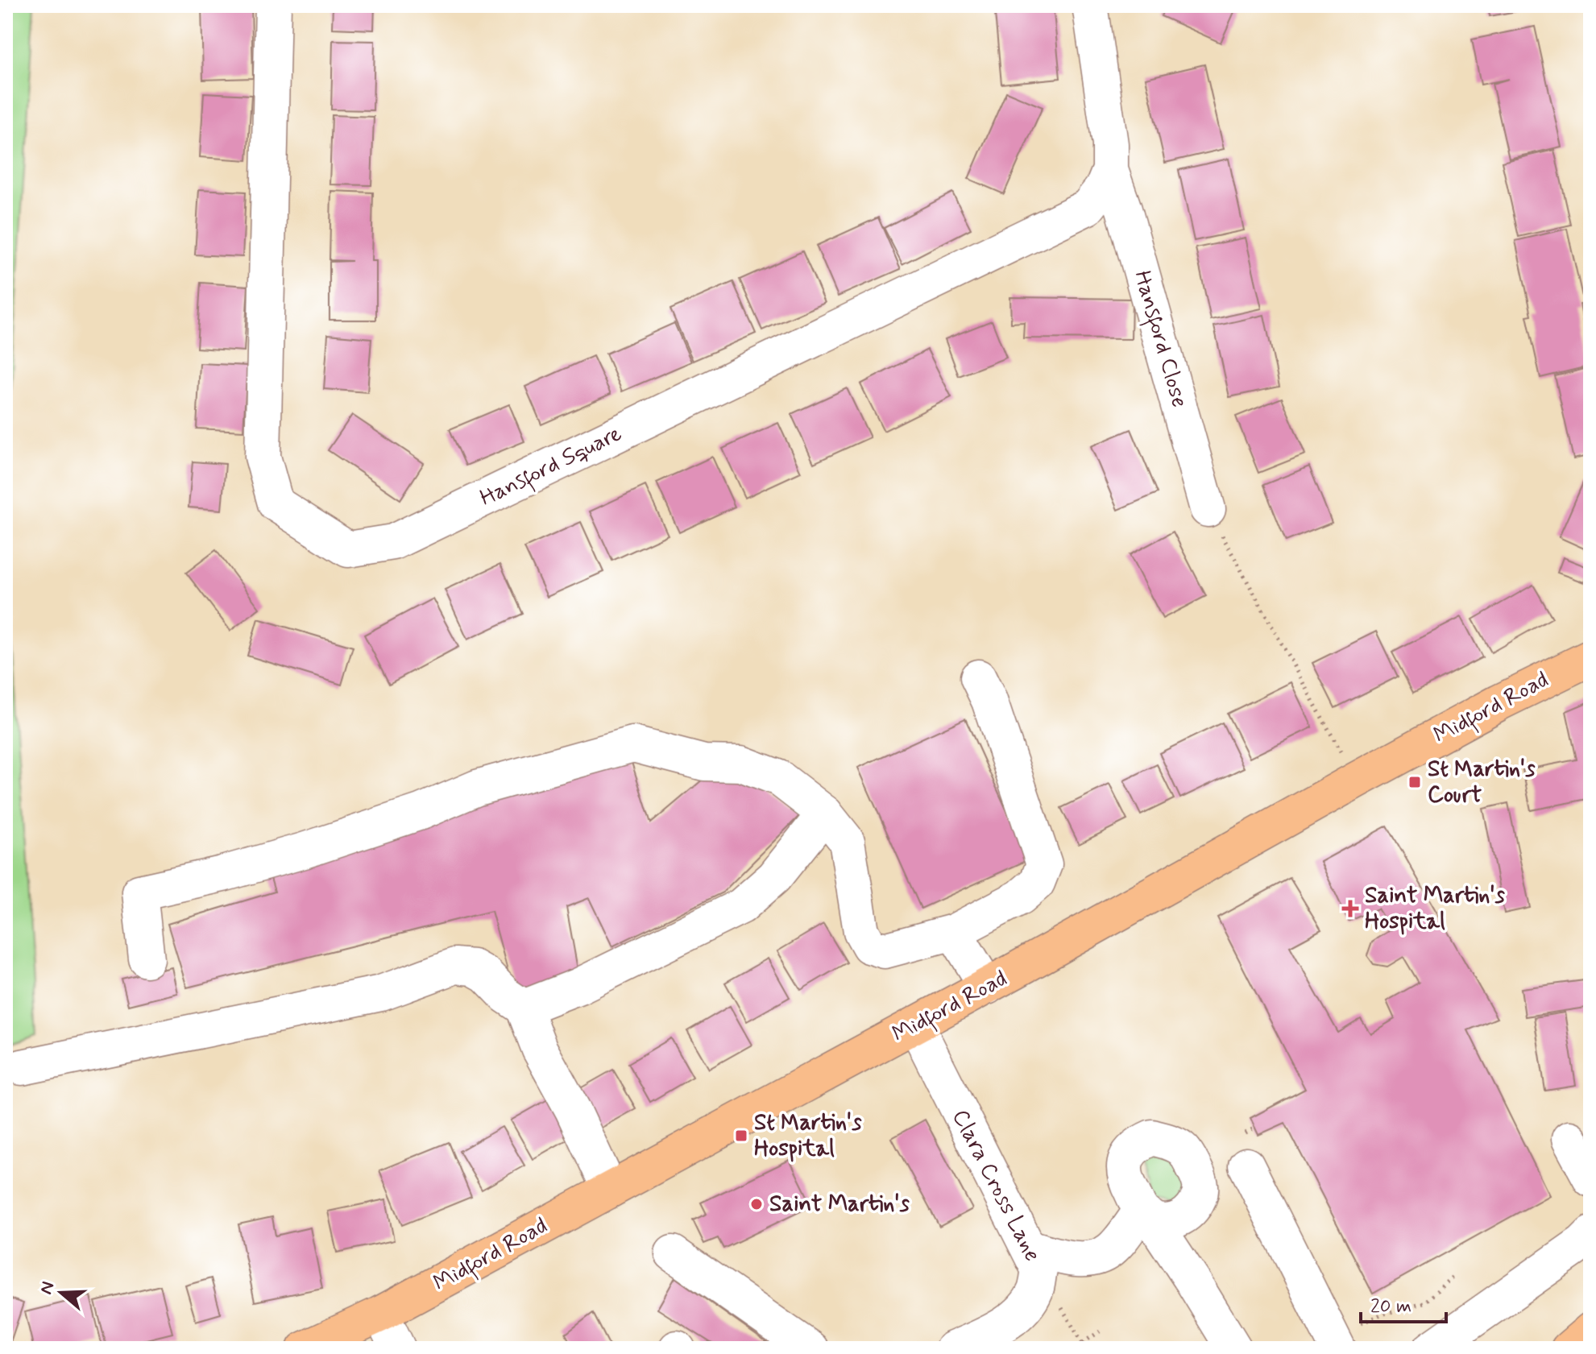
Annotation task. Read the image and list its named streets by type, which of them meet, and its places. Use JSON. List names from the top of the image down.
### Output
{
  "streets": {
    "main road": ["Midford Road"],
    "street": ["Hansford Close", "Hansford Square", "Clara Cross Lane"]
  },
  "crossings": [
    ["Hansford Close", "Hansford Square"],
    ["Midford Road", "Clara Cross Lane"]
  ],
  "places": {
    "transit": ["St Martin's Court", "St Martin's Hospital"],
    "health": ["Saint Martin's Hospital"],
    "other": ["Saint Martin's"]
  },
  "scale_bar": "20 m",
  "north": "left"
}
